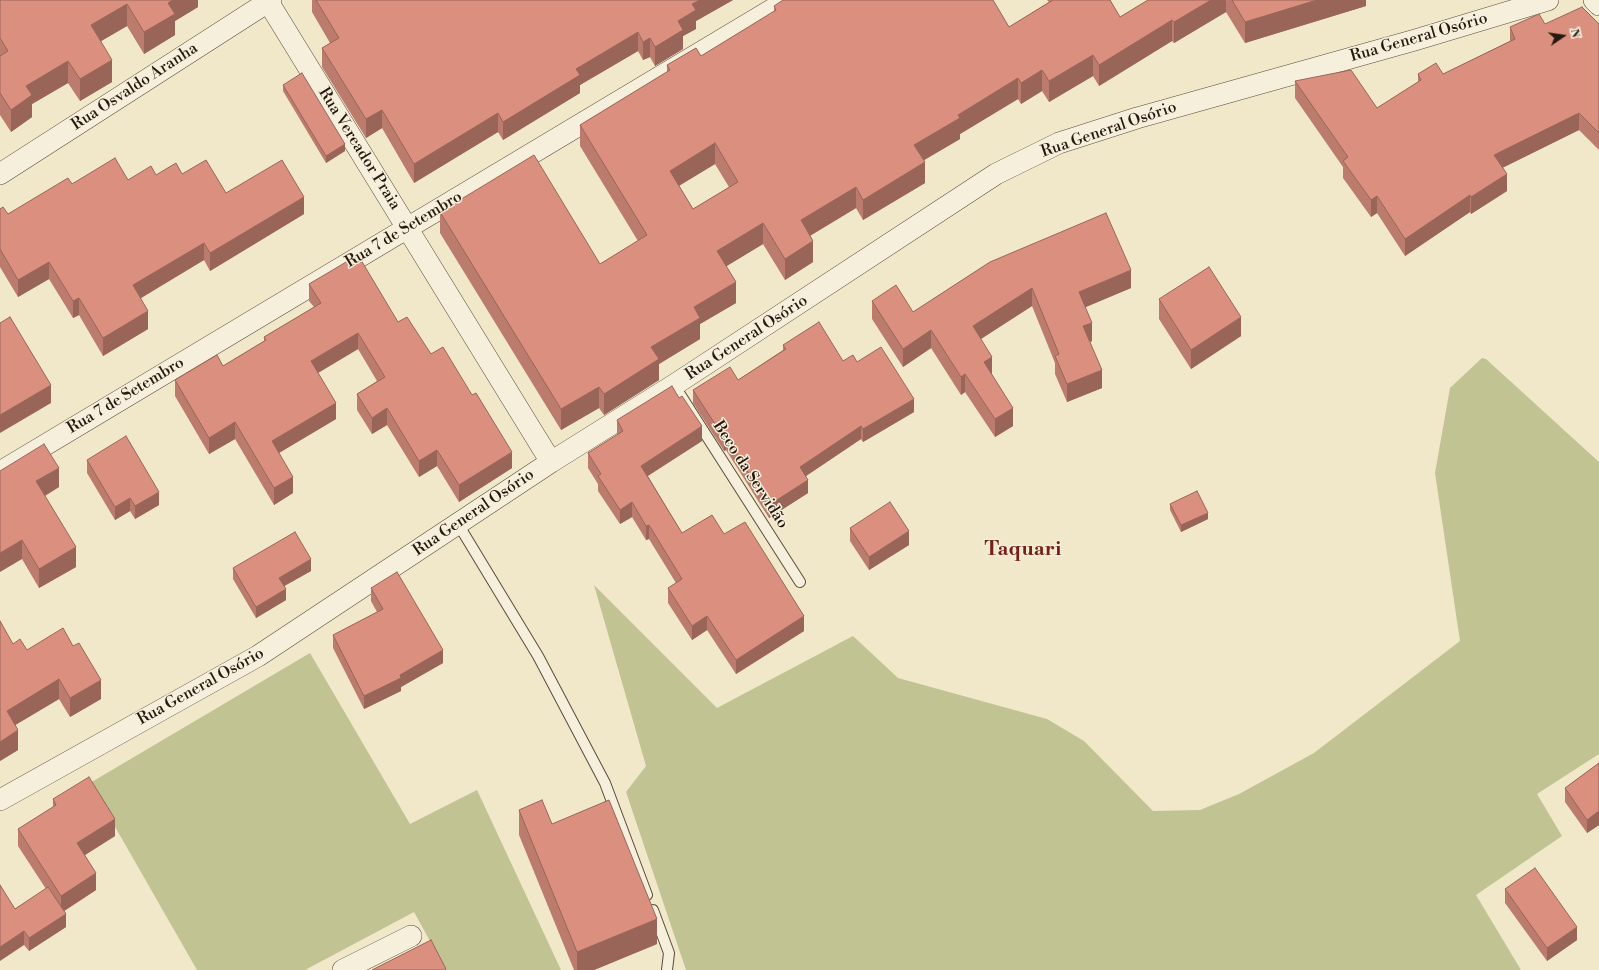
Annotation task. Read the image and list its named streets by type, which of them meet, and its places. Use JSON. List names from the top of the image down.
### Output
{
  "streets": {
    "street": [
      "Rua General Osório",
      "Rua Osvaldo Aranha",
      "Rua Vereador Praia",
      "Rua 7 de Setembro"
    ],
    "lane": ["Beco da Servidão"]
  },
  "crossings": [
    ["Rua General Osório", "Rua Vereador Praia"],
    ["Rua General Osório", "Beco da Servidão"],
    ["Rua Osvaldo Aranha", "Rua Vereador Praia"],
    ["Rua Vereador Praia", "Rua 7 de Setembro"]
  ],
  "districts": ["Taquari"],
  "north": "right"
}
